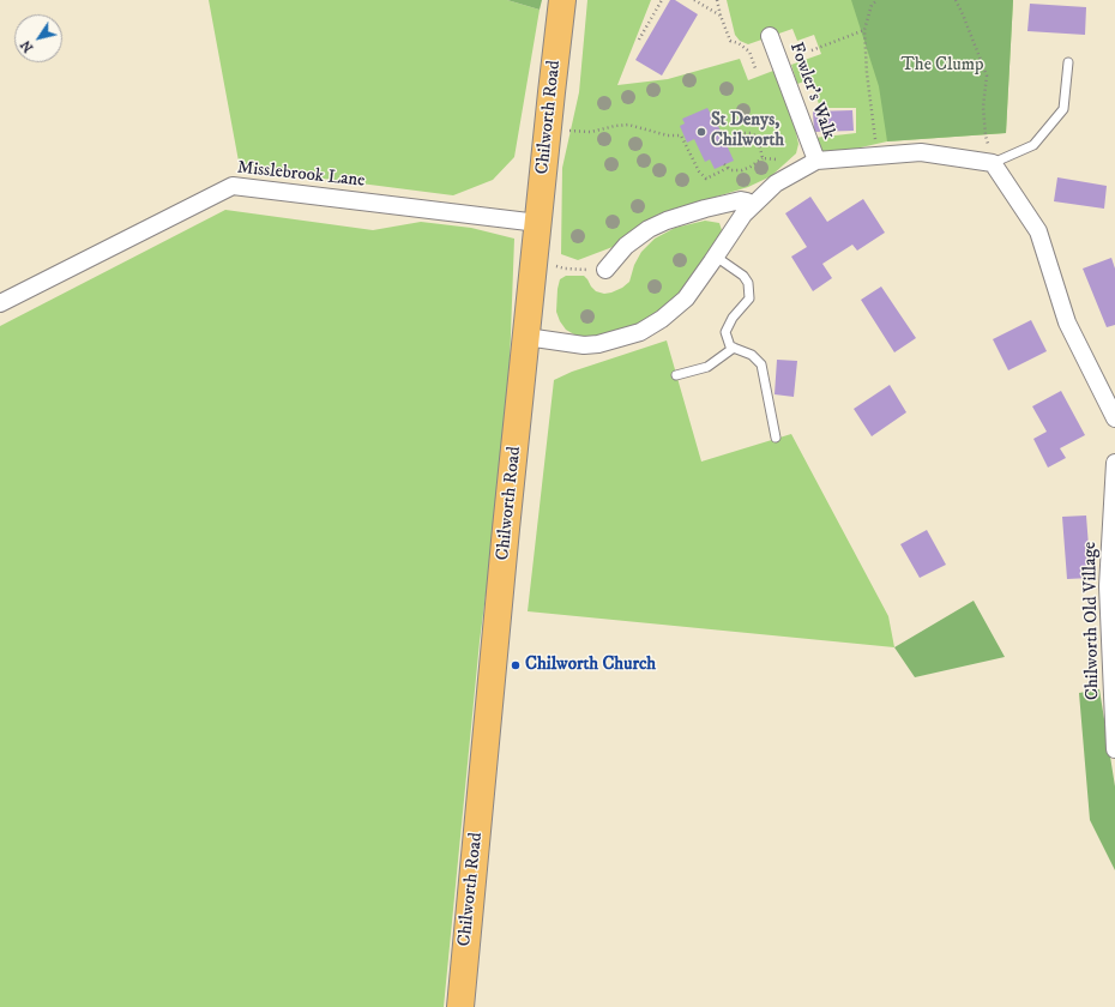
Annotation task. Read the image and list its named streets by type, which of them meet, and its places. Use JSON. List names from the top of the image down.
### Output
{
  "streets": {
    "main road": ["Chilworth Road"],
    "street": ["Fowler's Walk", "Misslebrook Lane", "Chilworth Old Village"]
  },
  "crossings": [
    ["Chilworth Road", "Misslebrook Lane"]
  ],
  "parks": ["The Clump"],
  "places": ["St Denys, Chilworth", "Chilworth Church"],
  "north": "bottom left"
}
